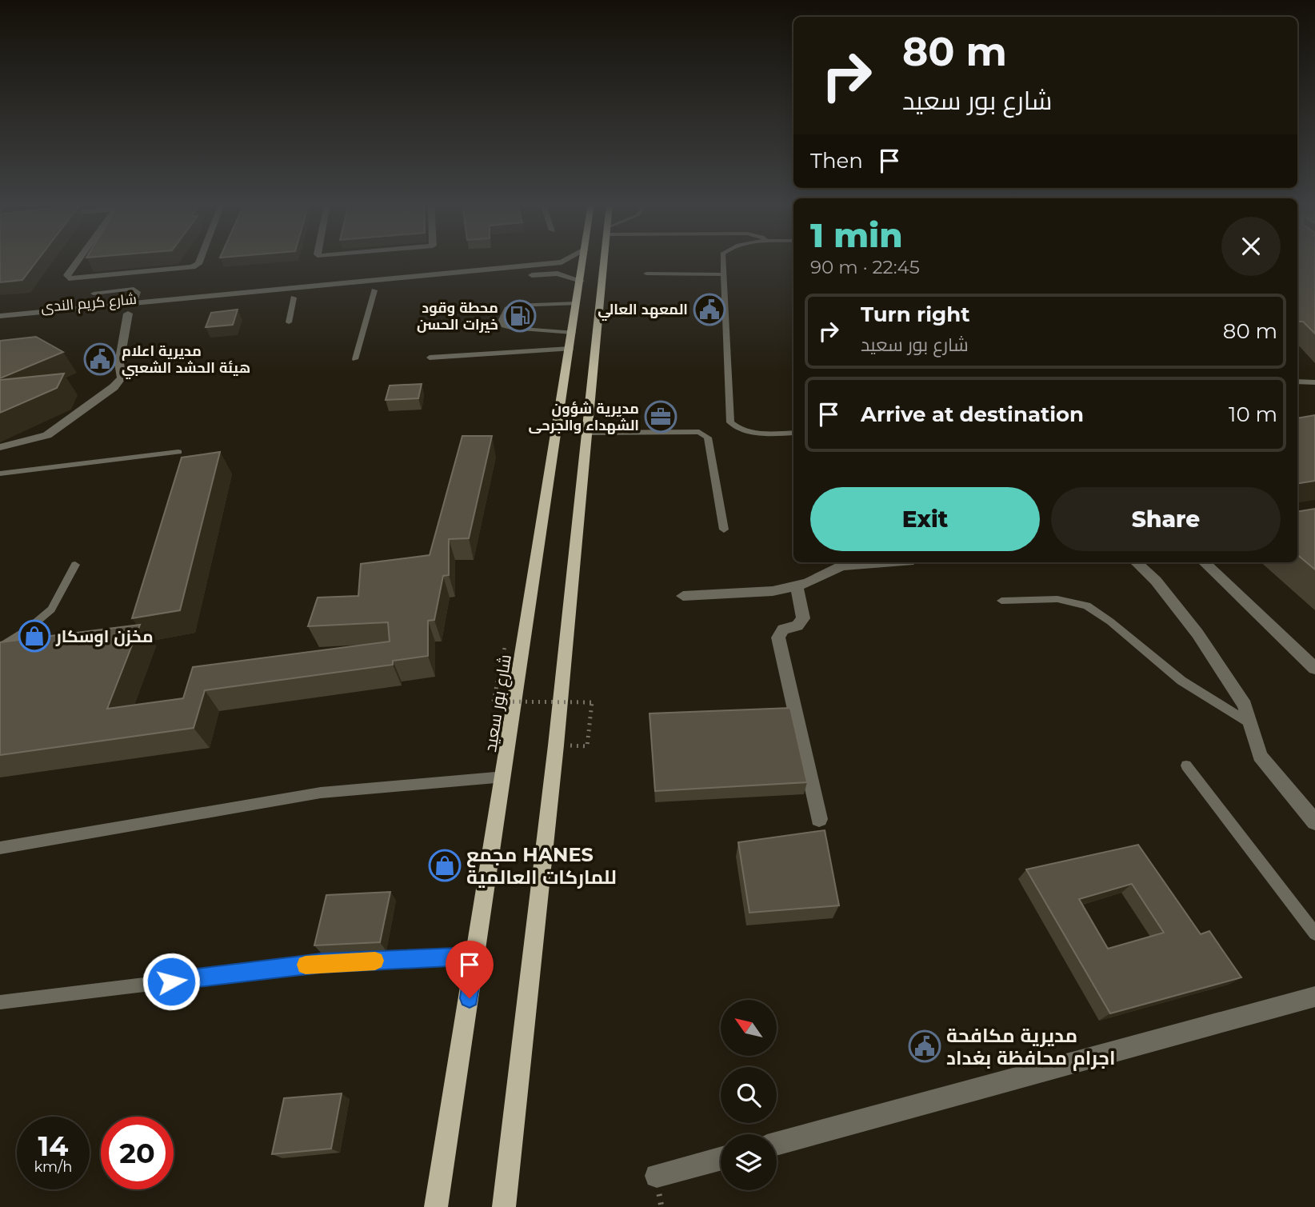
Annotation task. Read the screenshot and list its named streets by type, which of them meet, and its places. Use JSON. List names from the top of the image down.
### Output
{
  "streets": {
    "main road": ["شارع بور سعيد"],
    "street": ["شارع كريم الندى"]
  },
  "crossings": [
    ["شارع كريم الندى", "شارع بور سعيد"]
  ],
  "places": {
    "public building": ["المعهد العالي", "مديرية اعلام هيئة الحشد الشعبي", "مديرية مكافحة اجرام محافظة بغداد"],
    "fuel station": ["محطة وقود خيرات الحسن"],
    "office": ["مديرية شؤون الشهداء والجرحى"],
    "shop": ["مخزن اوسكار", "مجمع HANES للماركات العالمية"]
  },
  "north": "top left",
  "page": {
    "turn": ["80 m", "شارع بور سعيد"],
    "then": "Then",
    "heading": ["1 min", "90 m · 22:45"],
    "list": [
      {
        "name": "Turn right",
        "note": "شارع بور سعيد",
        "value": "80 m"
      },
      {
        "name": "Arrive at destination",
        "value": "10 m"
      }
    ],
    "buttons": ["Exit", "Share"],
    "speed": "14 km/h",
    "limit": "20"
  }
}
